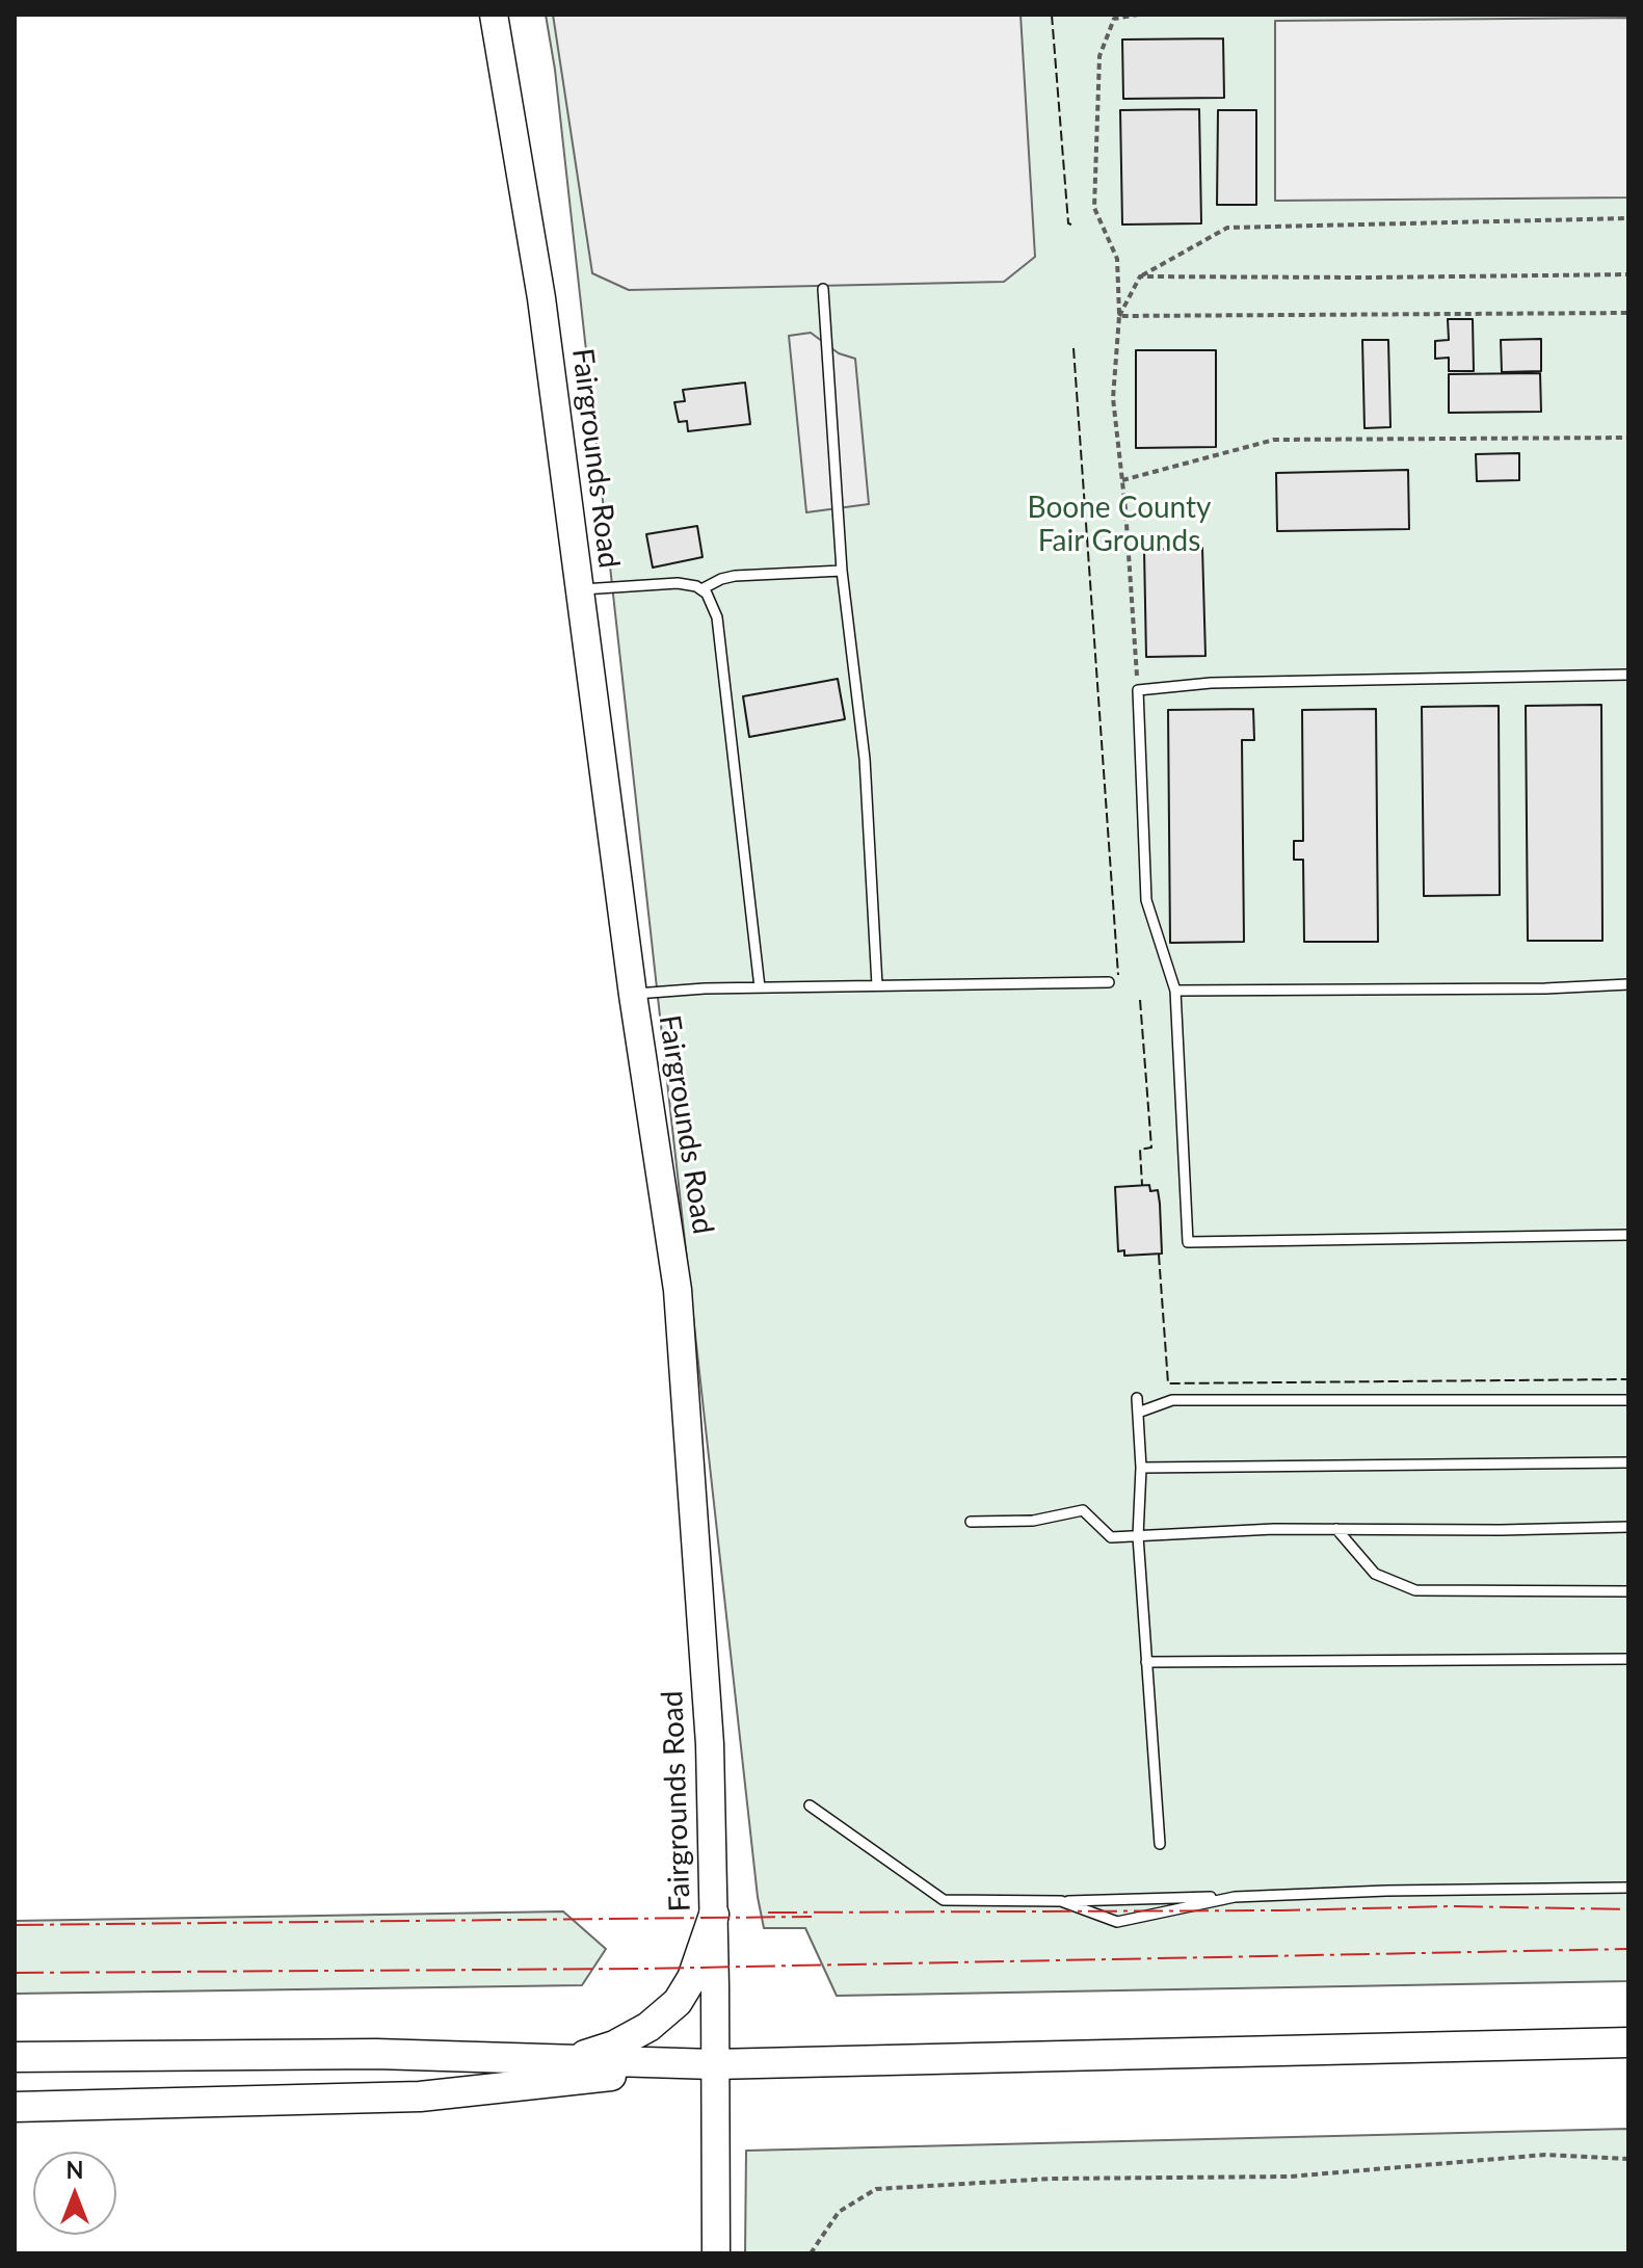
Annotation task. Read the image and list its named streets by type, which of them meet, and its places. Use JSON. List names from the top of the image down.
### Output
{
  "streets": {
    "main road": ["Fairgrounds Road"]
  },
  "parks": ["Boone County Fair Grounds"],
  "north": "top"
}
